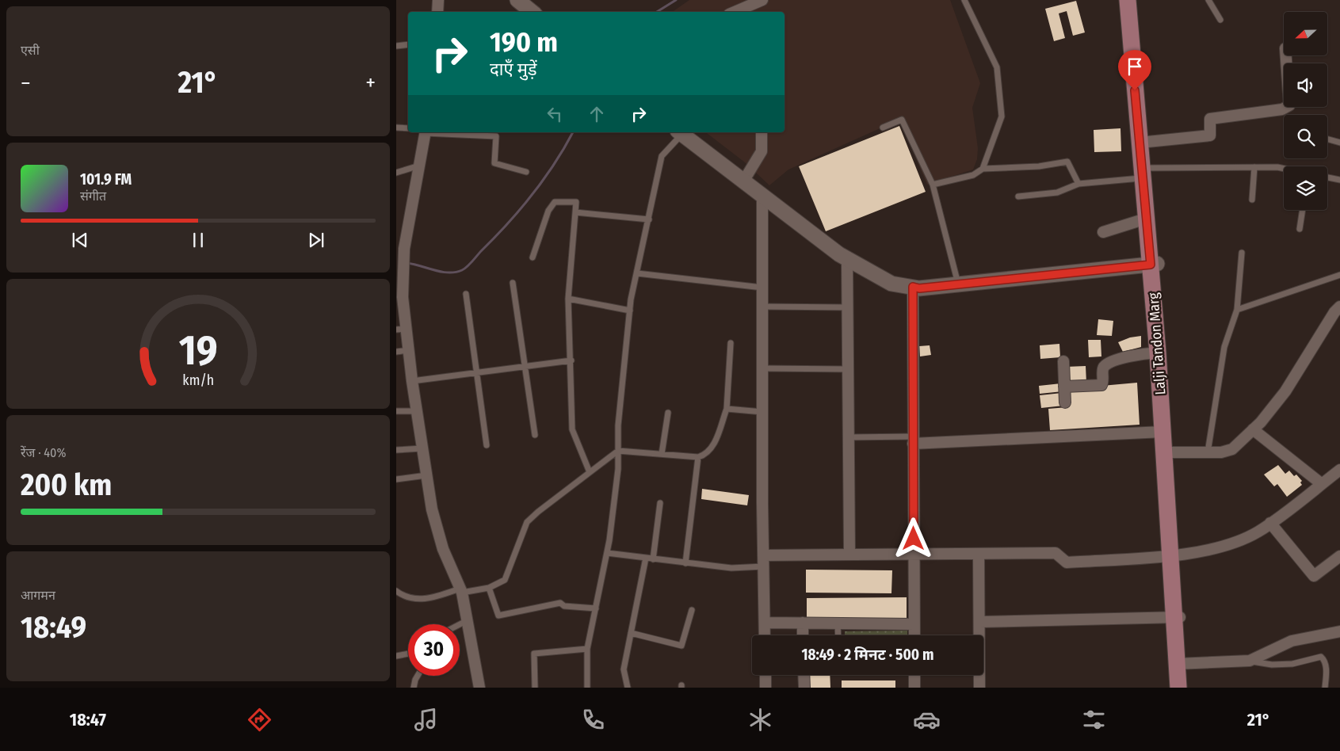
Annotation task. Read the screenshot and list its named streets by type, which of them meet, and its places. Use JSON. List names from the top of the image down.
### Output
{
  "streets": {
    "main road": ["Lalji Tandon Marg"]
  },
  "north": "left",
  "page": {
    "tile": [
      "एसी",
      ["रेंज · 40%", "200 km"],
      ["आगमन", "18:49"]
    ],
    "turn": ["190 m", "दाएँ मुड़ें"],
    "heat": ["−", "21°", "+"],
    "song": ["101.9 FM", "संगीत"],
    "limit": "30",
    "trip": "18:49 · 2 मिनट · 500 m",
    "tabs": ["18:47", "21°"],
    "gauge": ["19", "km/h"]
  }
}
